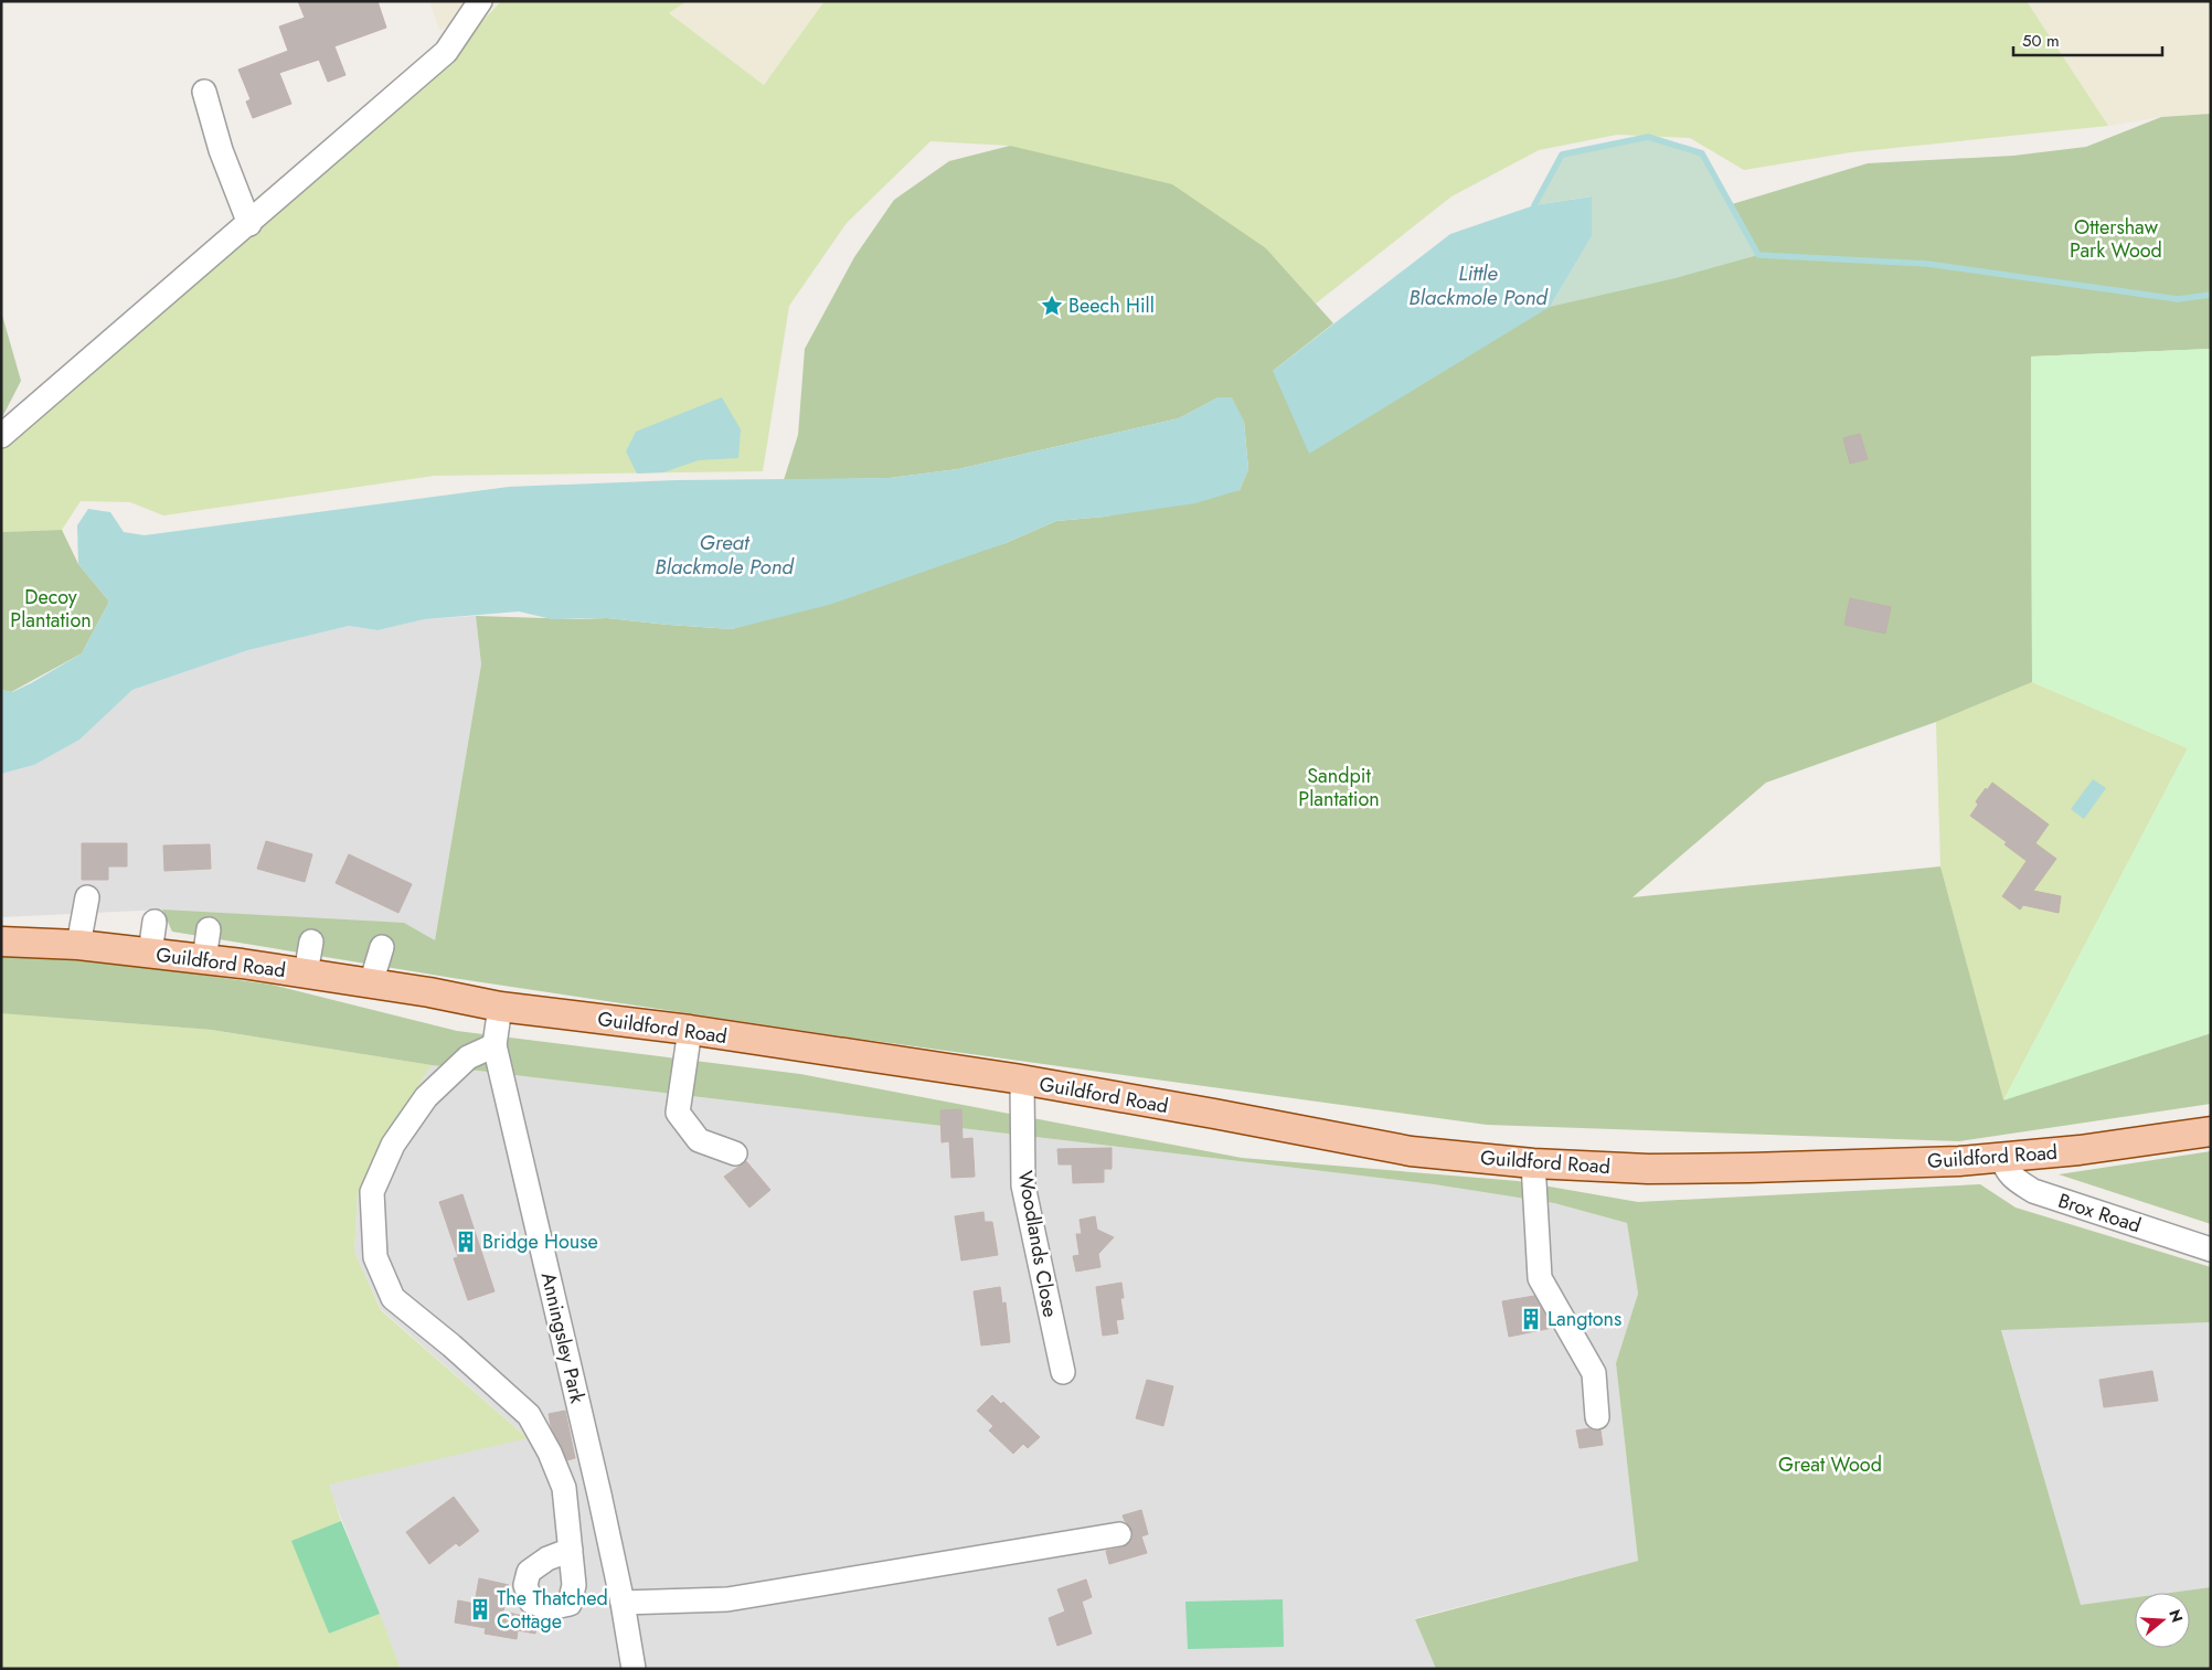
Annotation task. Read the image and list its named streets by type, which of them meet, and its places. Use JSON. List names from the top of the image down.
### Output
{
  "streets": {
    "main road": ["Guildford Road"],
    "street": ["Brox Road", "Woodlands Close", "Anningsley Park"]
  },
  "crossings": [
    ["Guildford Road", "Brox Road"],
    ["Guildford Road", "Woodlands Close"],
    ["Guildford Road", "Anningsley Park"]
  ],
  "water": ["Little Blackmole Pond", "Great Blackmole Pond"],
  "parks": [
    "Ottershaw Park Wood",
    "Decoy Plantation",
    "Sandpit Plantation",
    "Great Wood"
  ],
  "places": {
    "place": ["Beech Hill"],
    "building": ["Bridge House", "Langtons", "The Thatched Cottage"]
  },
  "scale_bar": "50 m",
  "north": "right"
}
